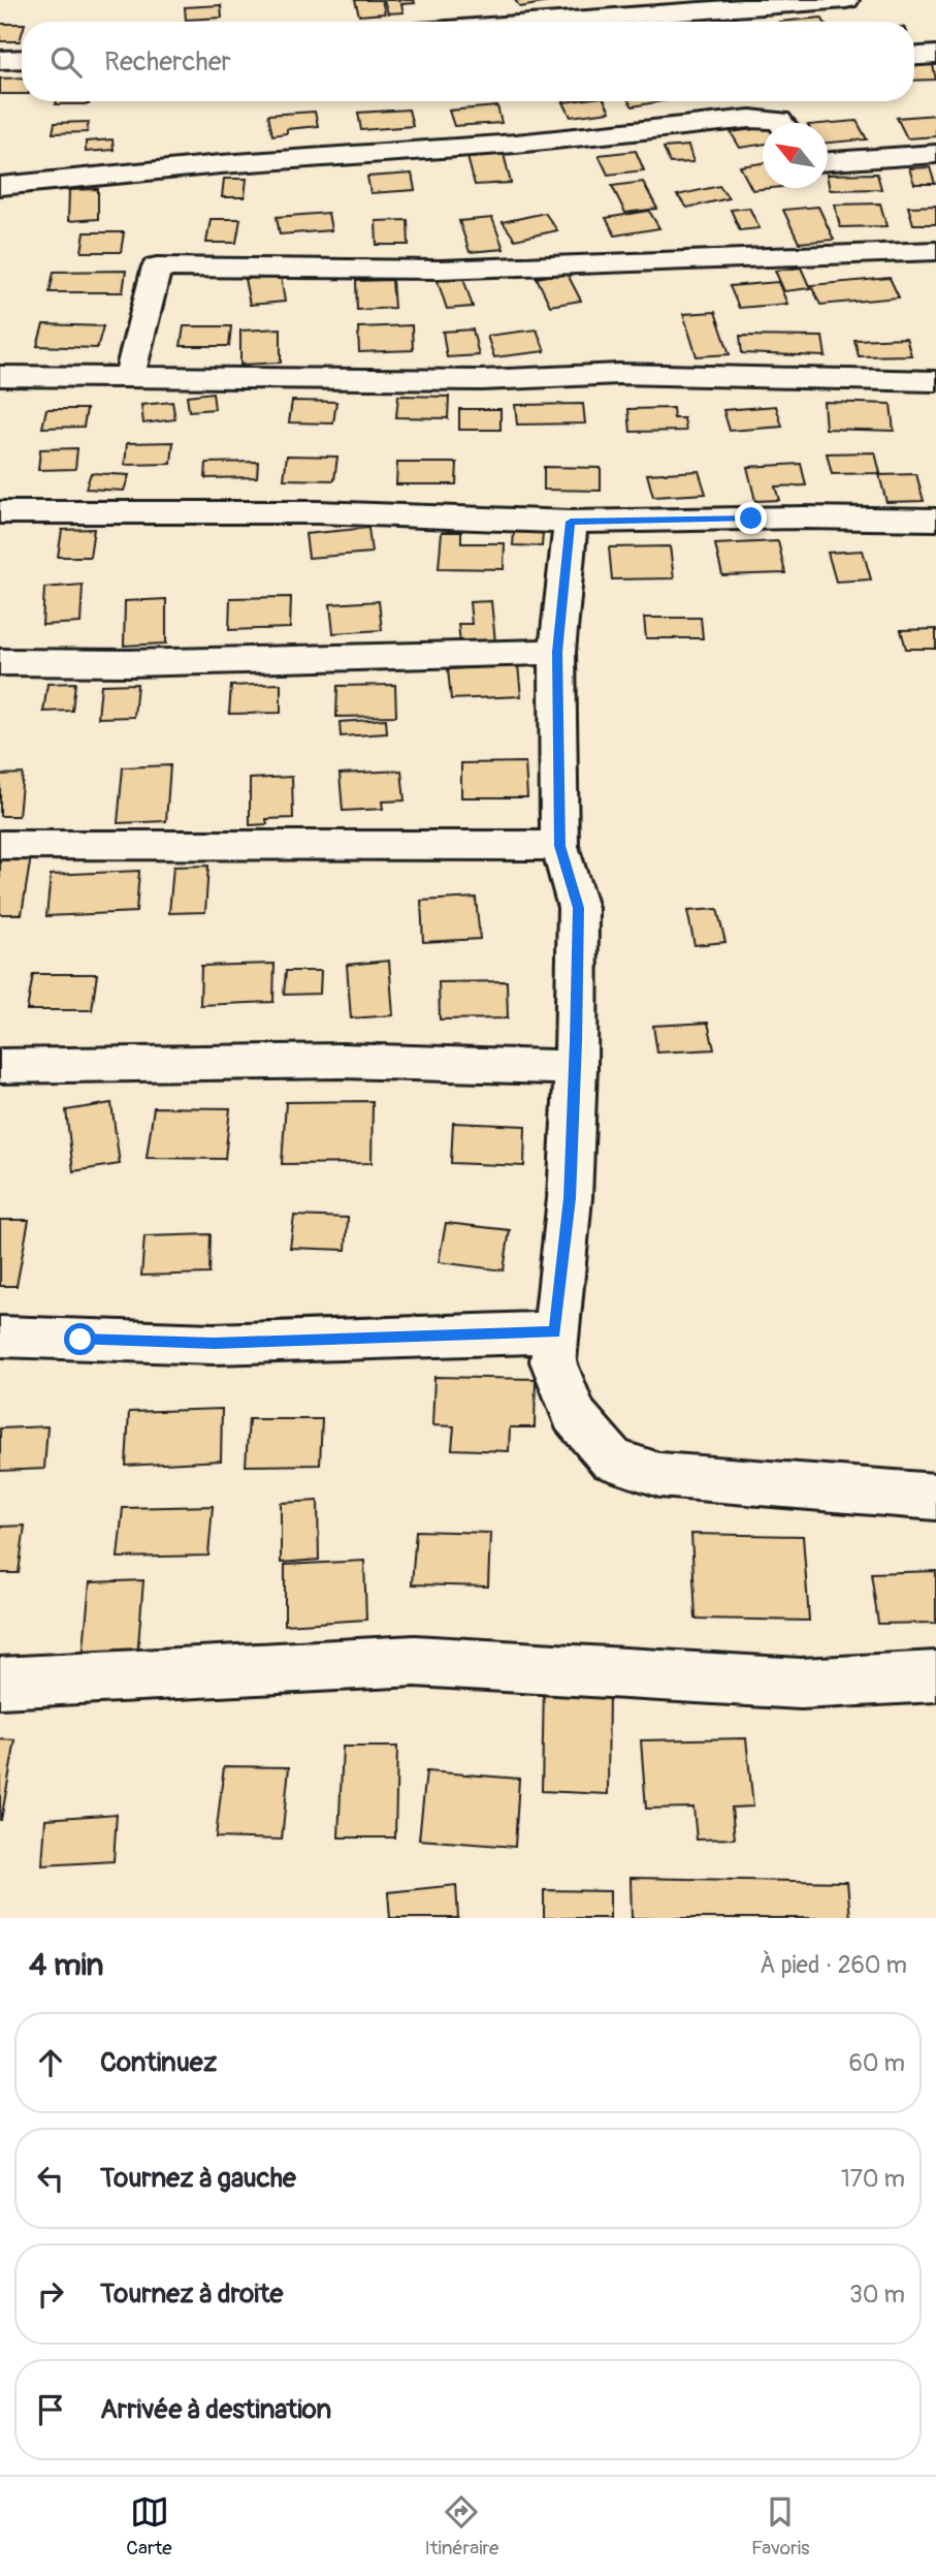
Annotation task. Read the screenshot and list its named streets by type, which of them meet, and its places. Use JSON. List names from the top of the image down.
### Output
{
  "north": "top left",
  "page": {
    "search": "Rechercher",
    "heading": ["4 min", "À pied · 260 m"],
    "list": [
      ["Continuez", "60 m"],
      ["Tournez à gauche", "170 m"],
      ["Tournez à droite", "30 m"],
      "Arrivée à destination"
    ],
    "nav": ["Carte", "Itinéraire", "Favoris"]
  }
}
